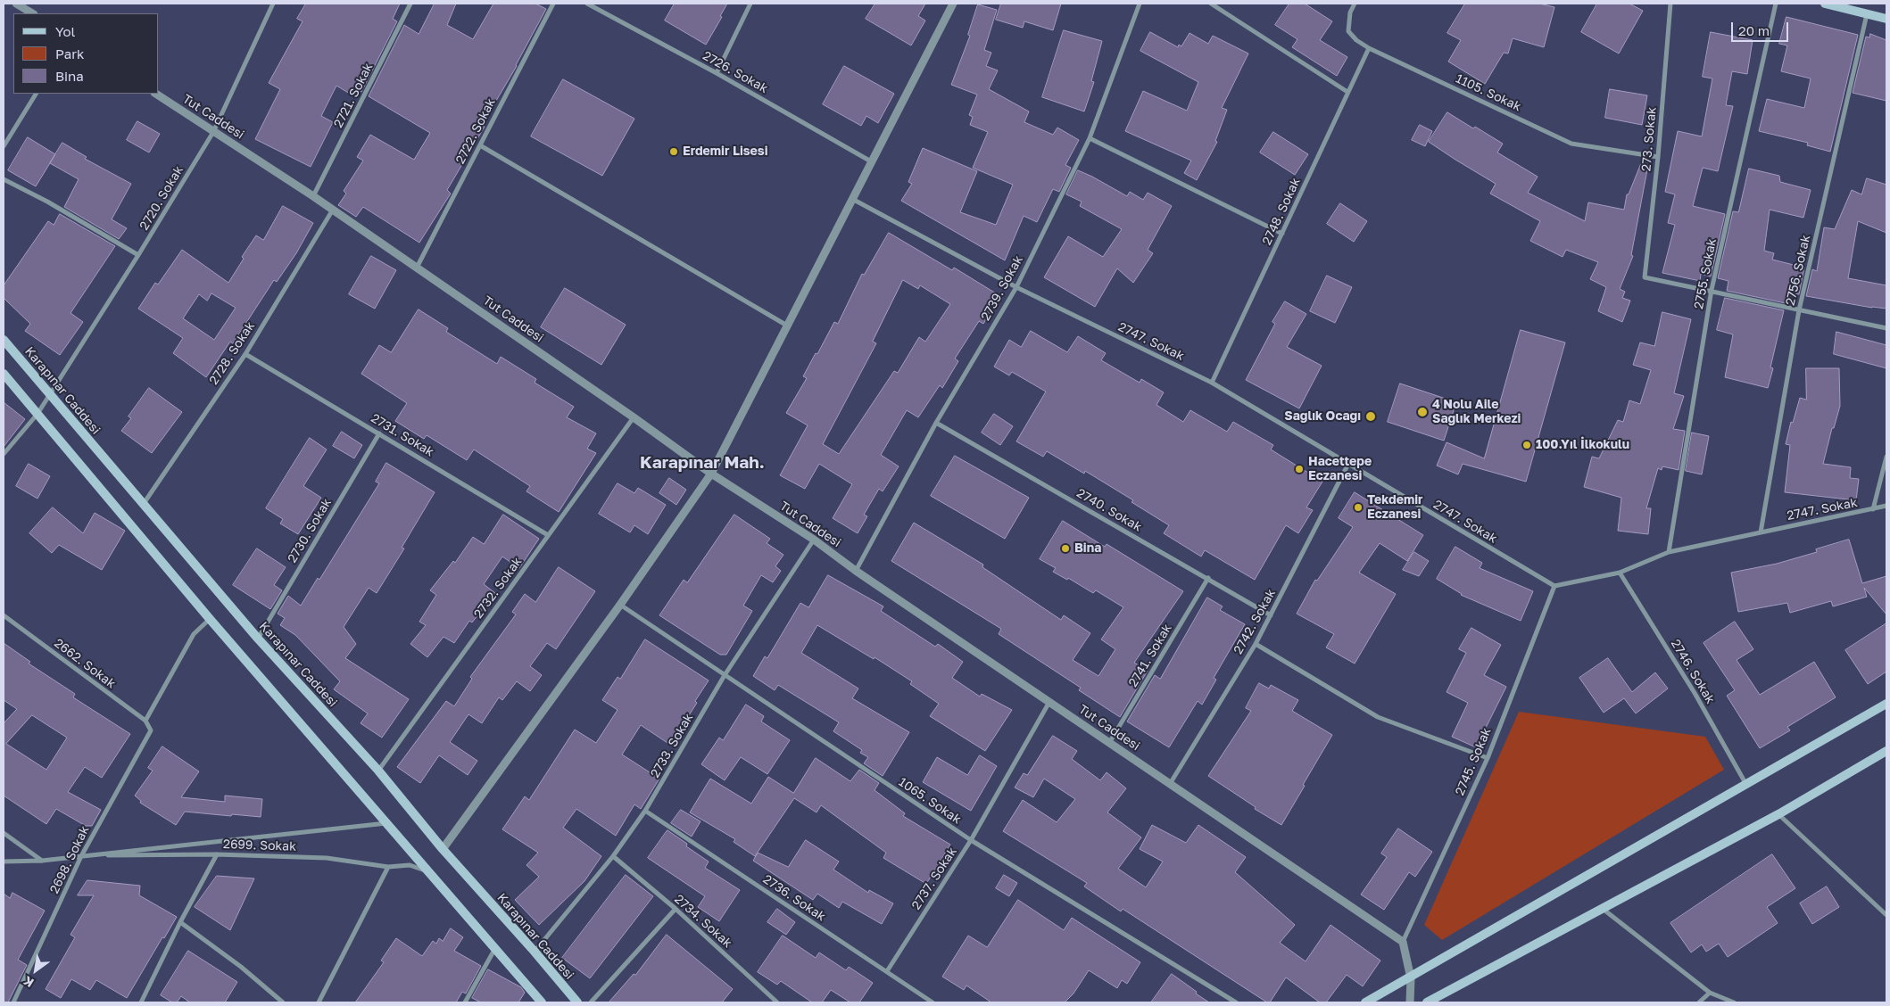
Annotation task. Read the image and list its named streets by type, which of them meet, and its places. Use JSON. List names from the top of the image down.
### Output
{
  "streets": {
    "main road": ["Karapınar Caddesi"],
    "street": [
      "2726. Sokak",
      "1105. Sokak",
      "2721. Sokak",
      "Tut Caddesi",
      "2722. Sokak",
      "273. Sokak",
      "2720. Sokak",
      "2748. Sokak",
      "2756. Sokak",
      "2755. Sokak",
      "2739. Sokak",
      "2747. Sokak",
      "2728. Sokak",
      "2731. Sokak",
      "2740. Sokak",
      "2730. Sokak",
      "2732. Sokak",
      "2742. Sokak",
      "2741. Sokak",
      "2662. Sokak",
      "2746. Sokak",
      "2733. Sokak",
      "2745. Sokak",
      "1065. Sokak",
      "2699. Sokak",
      "2698. Sokak",
      "2737. Sokak",
      "2736. Sokak",
      "2734. Sokak"
    ]
  },
  "crossings": [
    ["1105. Sokak", "273. Sokak"],
    ["1105. Sokak", "2748. Sokak"],
    ["2721. Sokak", "Tut Caddesi"],
    ["Tut Caddesi", "2722. Sokak"],
    ["Tut Caddesi", "2720. Sokak"],
    ["Tut Caddesi", "2739. Sokak"],
    ["Tut Caddesi", "2728. Sokak"],
    ["Tut Caddesi", "2732. Sokak"],
    ["Tut Caddesi", "2742. Sokak"],
    ["Tut Caddesi", "2741. Sokak"],
    ["Tut Caddesi", "2733. Sokak"],
    ["Tut Caddesi", "2745. Sokak"],
    ["Tut Caddesi", "2737. Sokak"],
    ["273. Sokak", "2755. Sokak"],
    ["2720. Sokak", "Karapınar Caddesi"],
    ["2748. Sokak", "2747. Sokak"],
    ["2756. Sokak", "2747. Sokak"],
    ["2755. Sokak", "2747. Sokak"],
    ["2739. Sokak", "2747. Sokak"],
    ["2739. Sokak", "2740. Sokak"],
    ["2747. Sokak", "2742. Sokak"],
    ["2747. Sokak", "2746. Sokak"],
    ["2747. Sokak", "2745. Sokak"],
    ["2728. Sokak", "Karapınar Caddesi"],
    ["2728. Sokak", "2731. Sokak"],
    ["Karapınar Caddesi", "2730. Sokak"],
    ["Karapınar Caddesi", "2732. Sokak"],
    ["Karapınar Caddesi", "2733. Sokak"],
    ["2731. Sokak", "2730. Sokak"],
    ["2731. Sokak", "2732. Sokak"],
    ["2740. Sokak", "2742. Sokak"],
    ["2740. Sokak", "2741. Sokak"],
    ["2662. Sokak", "2698. Sokak"],
    ["2733. Sokak", "1065. Sokak"],
    ["2733. Sokak", "2736. Sokak"],
    ["2733. Sokak", "2734. Sokak"],
    ["1065. Sokak", "2737. Sokak"],
    ["2737. Sokak", "2736. Sokak"]
  ],
  "districts": ["Karapınar Mah."],
  "places": [
    "Erdemir Lisesi",
    "4 Nolu Aile Sağlık Merkezi",
    "Saglık Ocagı",
    "100.Yıl İlkokulu",
    "Hacettepe Eczanesi",
    "Tekdemir Eczanesi",
    "Bina"
  ],
  "legend": ["Yol", "Park", "Bina"],
  "scale_bar": "20 m",
  "north": "bottom left"
}
